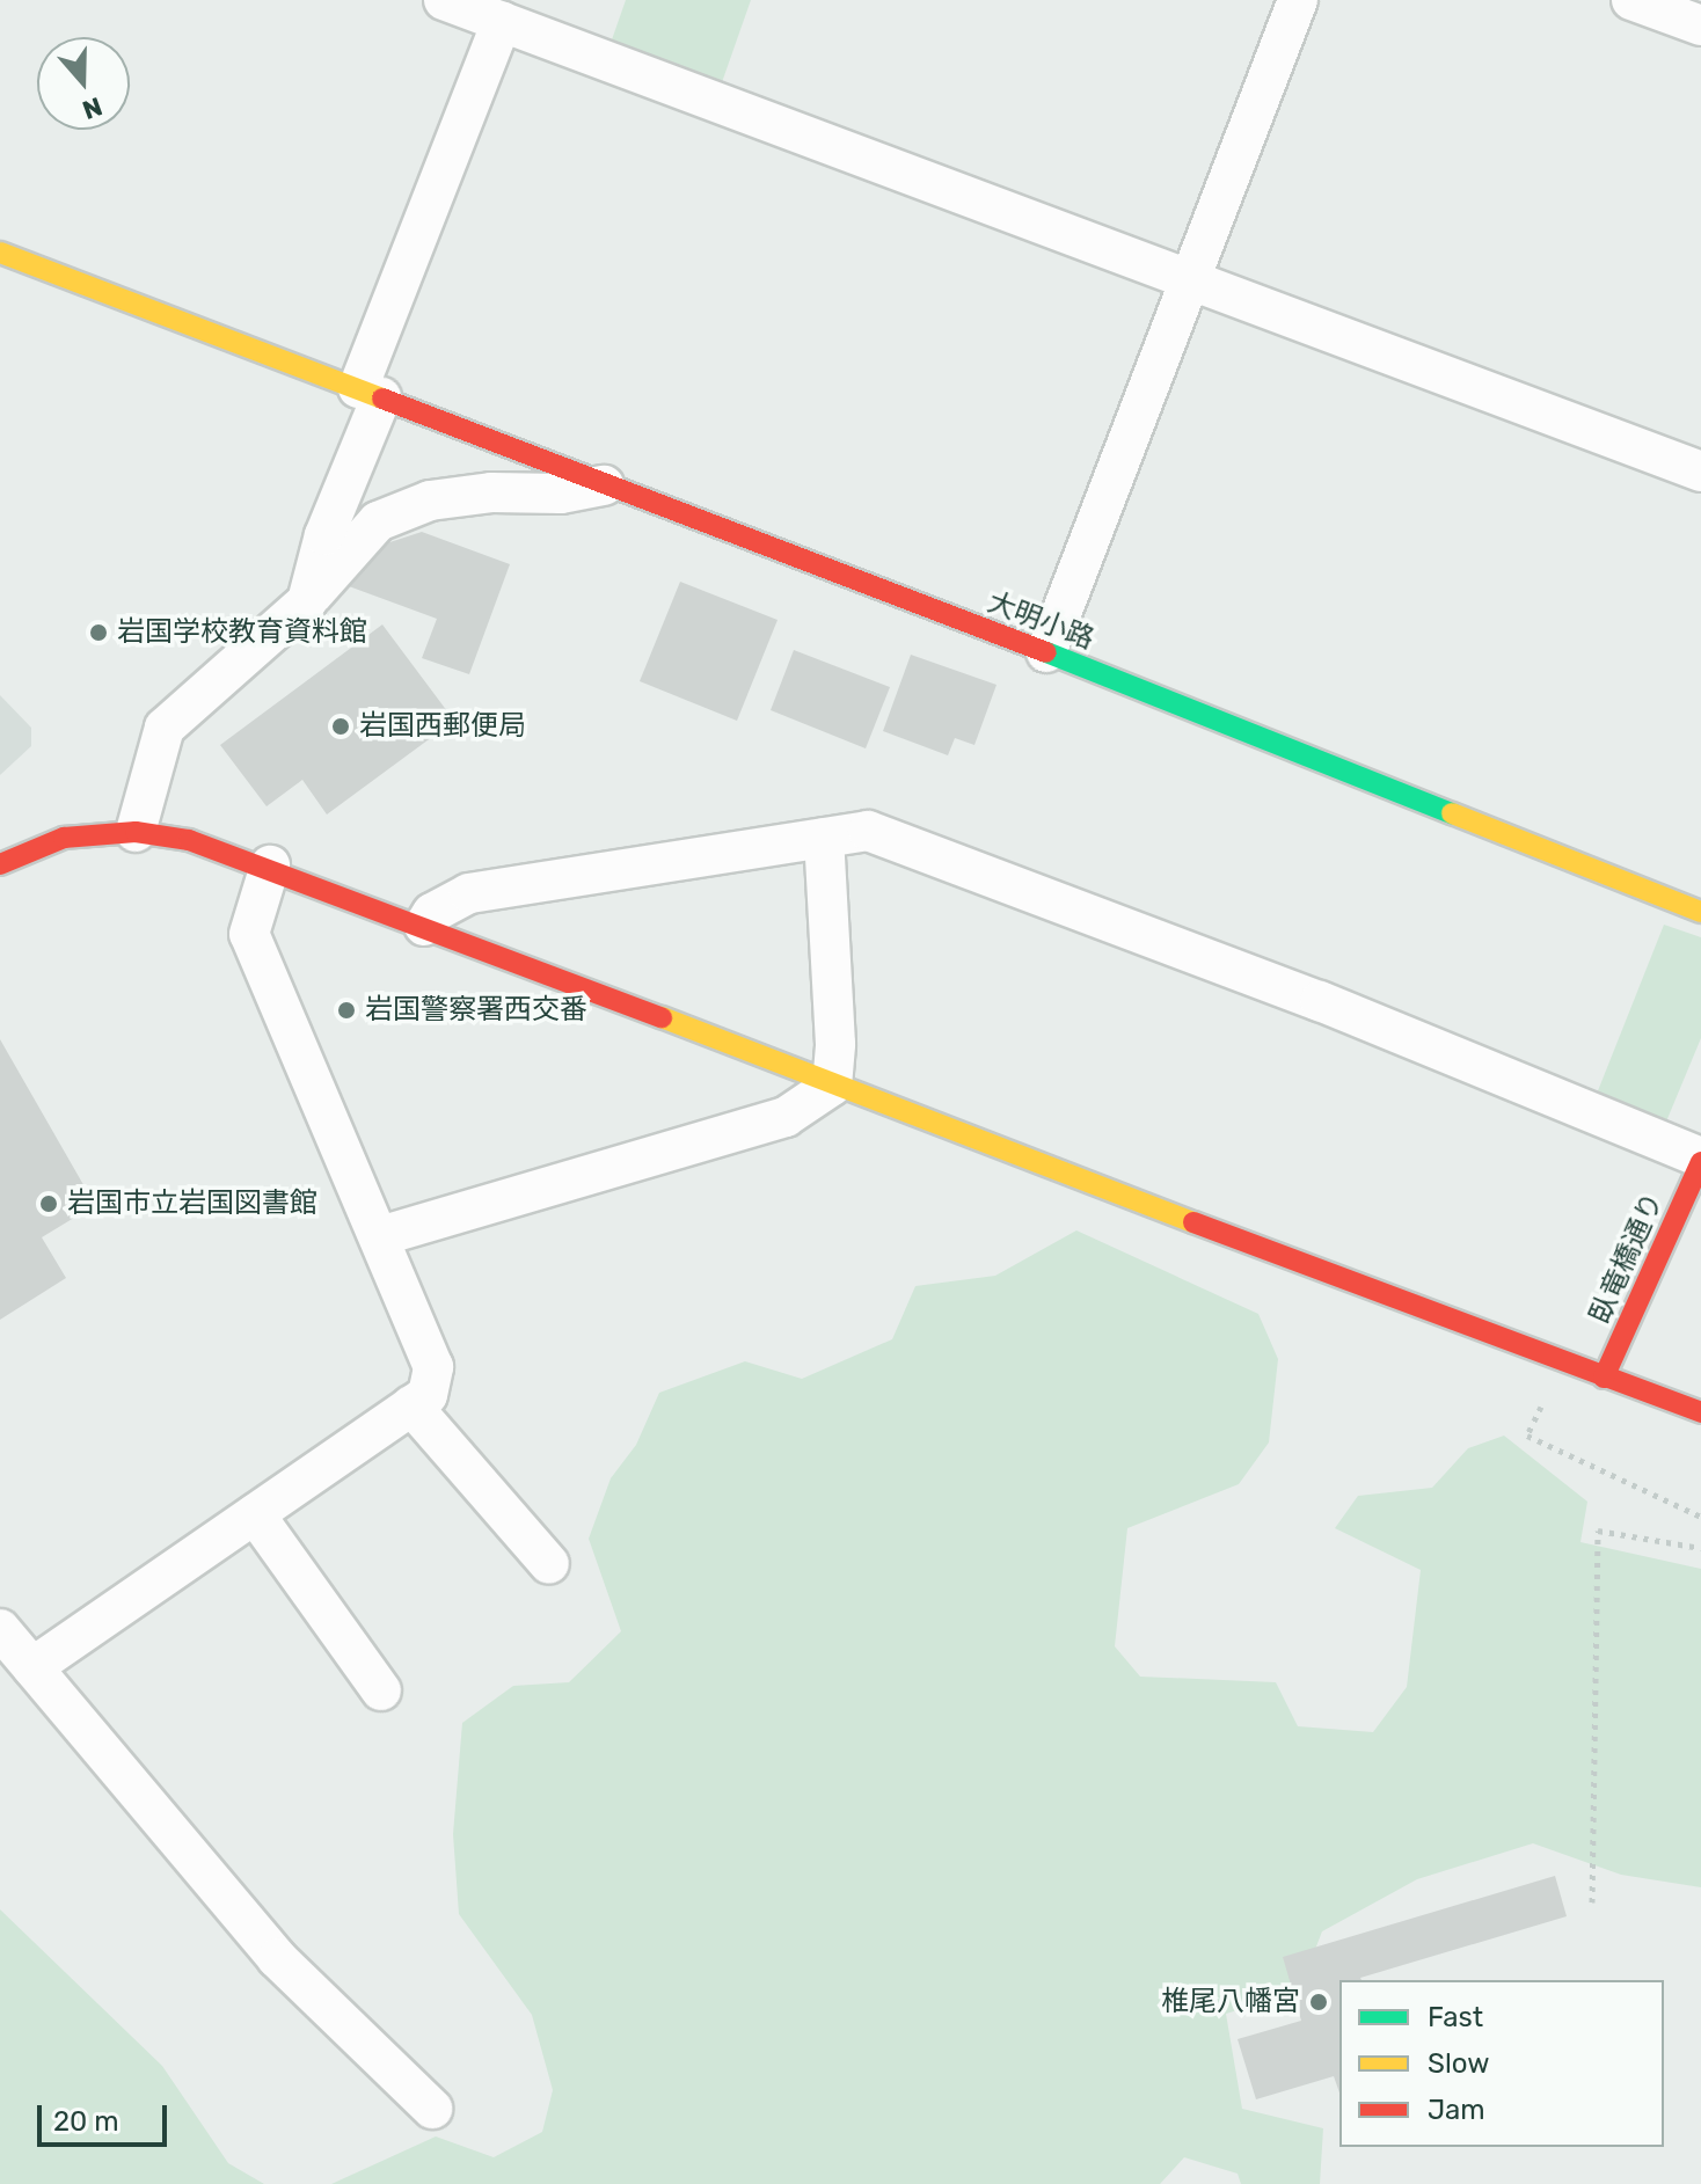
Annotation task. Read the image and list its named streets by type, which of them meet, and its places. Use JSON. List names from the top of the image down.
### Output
{
  "streets": {
    "street": ["大明小路", "臥竜橋通り"]
  },
  "places": [
    "岩国学校教育資料館",
    "岩国西郵便局",
    "岩国警察署西交番",
    "岩国市立岩国図書館",
    "椎尾八幡宮"
  ],
  "legend": ["Fast", "Slow", "Jam"],
  "scale_bar": "20 m",
  "north": "bottom"
}
